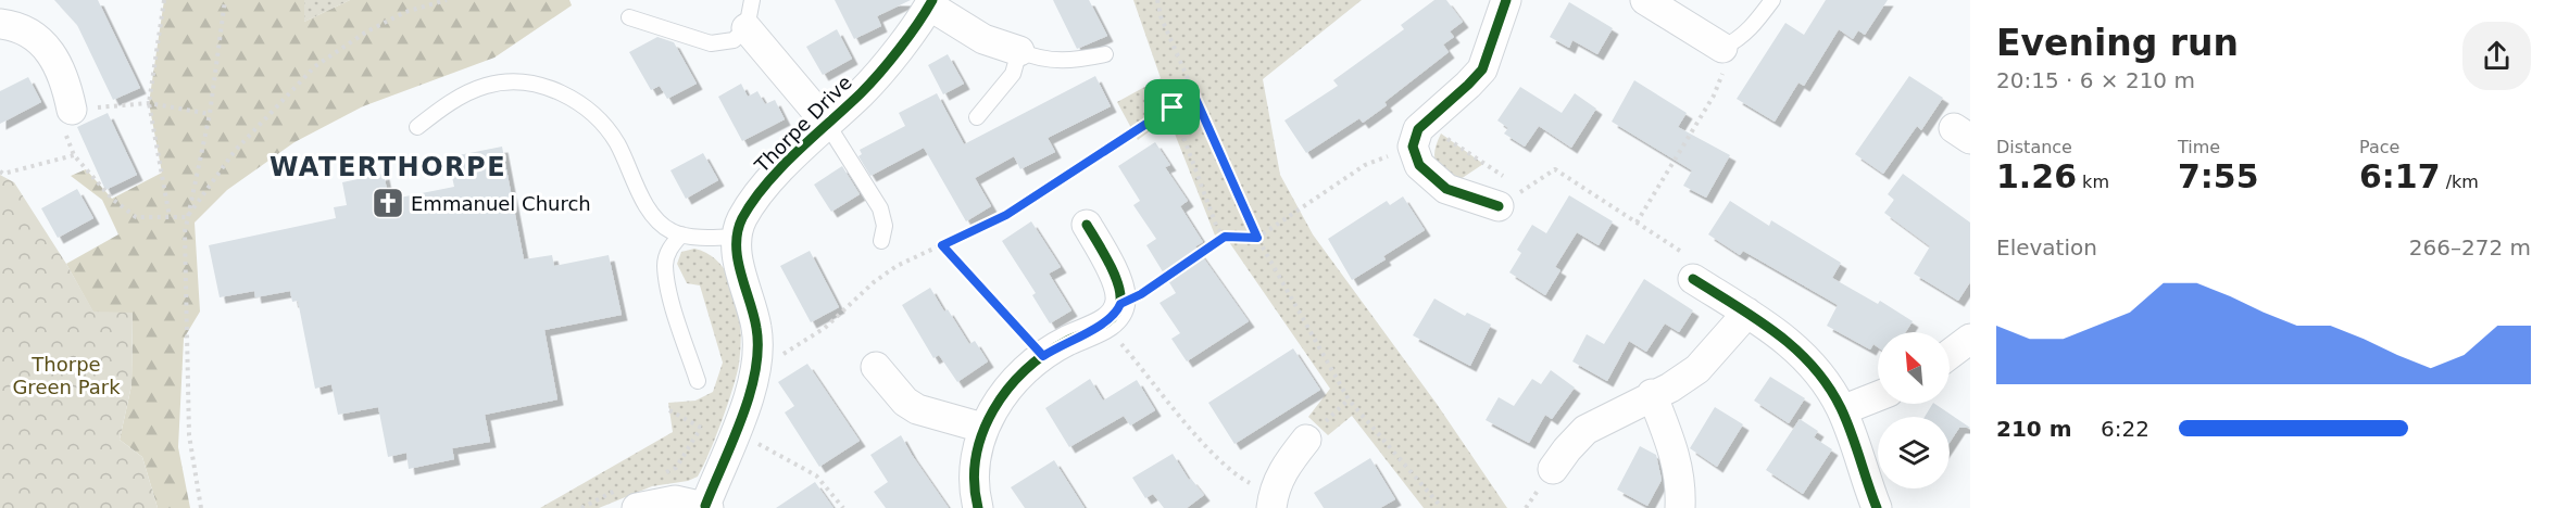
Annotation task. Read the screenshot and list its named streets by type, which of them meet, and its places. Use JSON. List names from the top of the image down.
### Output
{
  "streets": {
    "street": ["Thorpe Drive"]
  },
  "districts": ["WATERTHORPE"],
  "parks": ["Thorpe Green Park"],
  "places": {
    "church": ["Emmanuel Church"]
  },
  "north": "top left",
  "page": {
    "heading": ["Evening run", "20:15 · 6 × 210 m"],
    "stats": [
      ["Distance", "1.26 km"],
      ["Time", "7:55"],
      ["Pace", "6:17 /km"]
    ],
    "chart": ["Elevation", "266–272 m"],
    "list": [
      {
        "name": "210 m",
        "note": "6:22"
      }
    ]
  }
}
